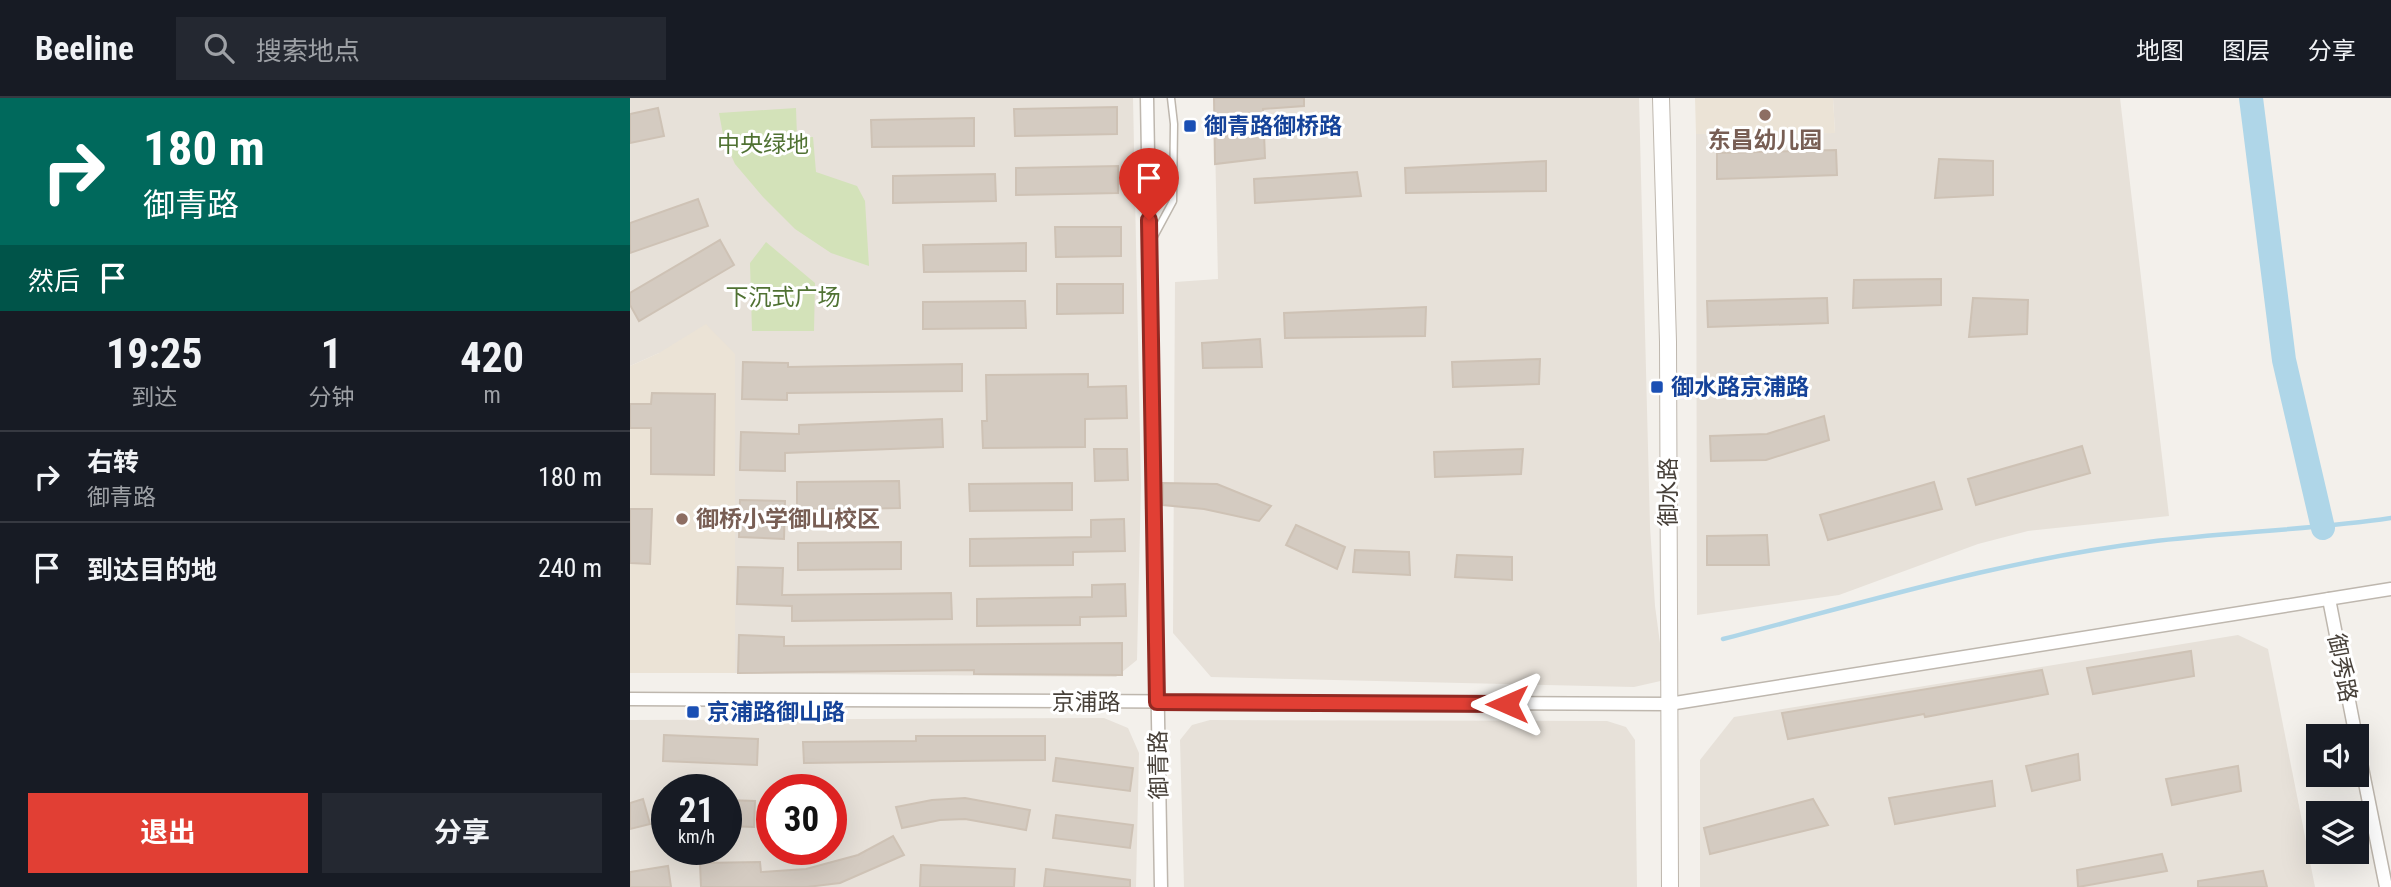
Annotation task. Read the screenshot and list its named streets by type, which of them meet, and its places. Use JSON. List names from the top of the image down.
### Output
{
  "streets": {
    "street": [
      "御水路",
      "御秀路",
      "京浦路",
      "御青路"
    ]
  },
  "crossings": [
    ["御水路", "京浦路"],
    ["御秀路", "京浦路"],
    ["京浦路", "御青路"]
  ],
  "parks": ["中央绿地", "下沉式广场"],
  "places": {
    "other": ["东昌幼儿园", "御桥小学御山校区"],
    "transit": ["御青路御桥路", "御水路京浦路", "京浦路御山路"]
  },
  "page": {
    "header": "Beeline",
    "search": "搜索地点",
    "nav": ["地图", "图层", "分享"],
    "turn": ["180 m", "御青路"],
    "then": "然后",
    "eta": [
      "19:25",
      "到达",
      "1",
      "分钟",
      "420",
      "m"
    ],
    "list": [
      {
        "name": "右转",
        "note": "御青路",
        "value": "180 m"
      },
      {
        "name": "到达目的地",
        "value": "240 m"
      }
    ],
    "speed": "21 km/h",
    "limit": "30",
    "buttons": ["退出", "分享"]
  }
}
